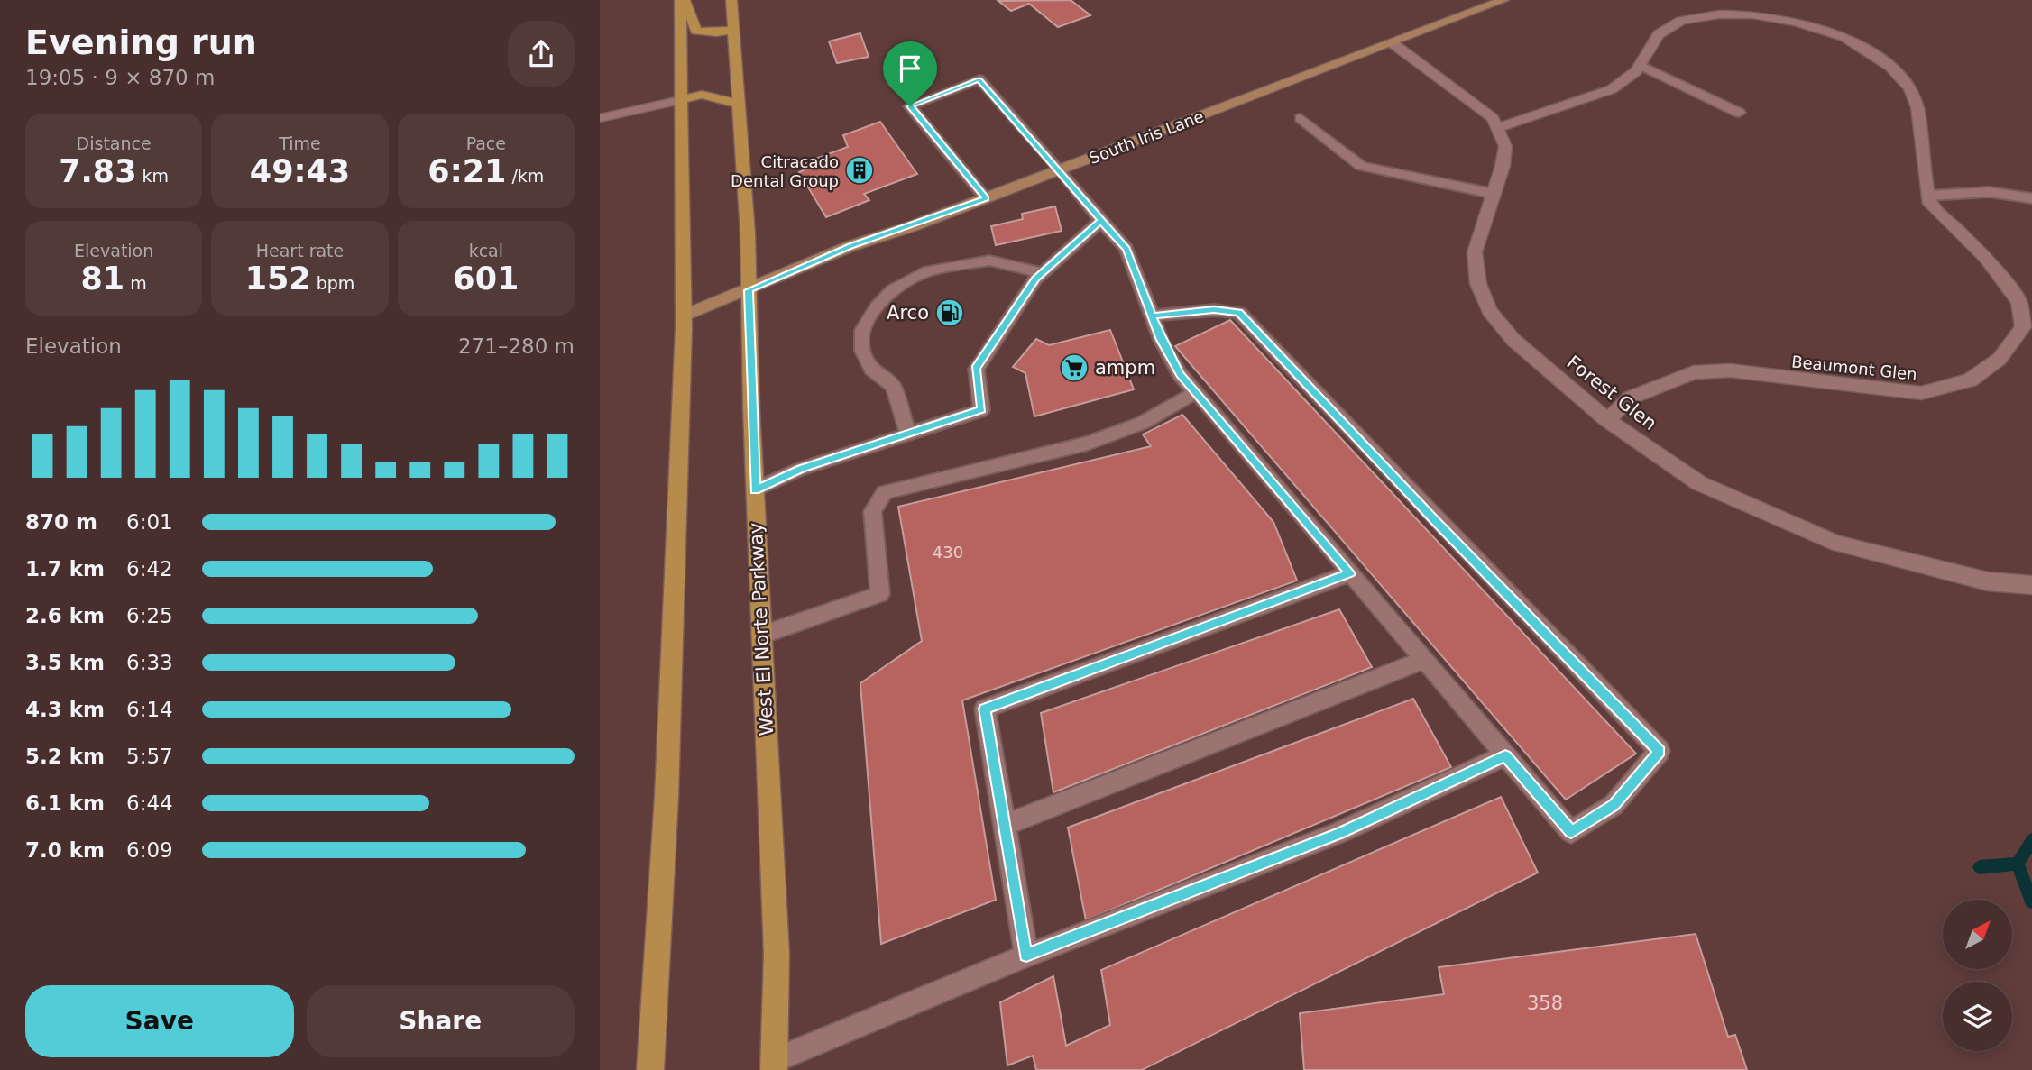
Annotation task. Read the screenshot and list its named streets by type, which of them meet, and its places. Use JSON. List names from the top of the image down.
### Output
{
  "streets": {
    "main road": ["West El Norte Parkway"],
    "street": ["South Iris Lane", "Beaumont Glen", "Forest Glen"]
  },
  "crossings": [
    ["South Iris Lane", "West El Norte Parkway"],
    ["Beaumont Glen", "Forest Glen"]
  ],
  "places": {
    "building": ["Citracado Dental Group"],
    "fuel station": ["Arco"],
    "supermarket": ["ampm"]
  },
  "house_numbers": ["430", "358"],
  "north": "top right",
  "page": {
    "heading": ["Evening run", "19:05 · 9 × 870 m"],
    "stats": [
      ["Distance", "7.83 km"],
      ["Time", "49:43"],
      ["Pace", "6:21 /km"],
      ["Elevation", "81 m"],
      ["Heart rate", "152 bpm"],
      ["kcal", "601"]
    ],
    "chart": ["Elevation", "271–280 m"],
    "list": [
      {
        "name": "870 m",
        "note": "6:01"
      },
      {
        "name": "1.7 km",
        "note": "6:42"
      },
      {
        "name": "2.6 km",
        "note": "6:25"
      },
      {
        "name": "3.5 km",
        "note": "6:33"
      },
      {
        "name": "4.3 km",
        "note": "6:14"
      },
      {
        "name": "5.2 km",
        "note": "5:57"
      },
      {
        "name": "6.1 km",
        "note": "6:44"
      },
      {
        "name": "7.0 km",
        "note": "6:09"
      }
    ],
    "buttons": ["Save", "Share"]
  }
}
